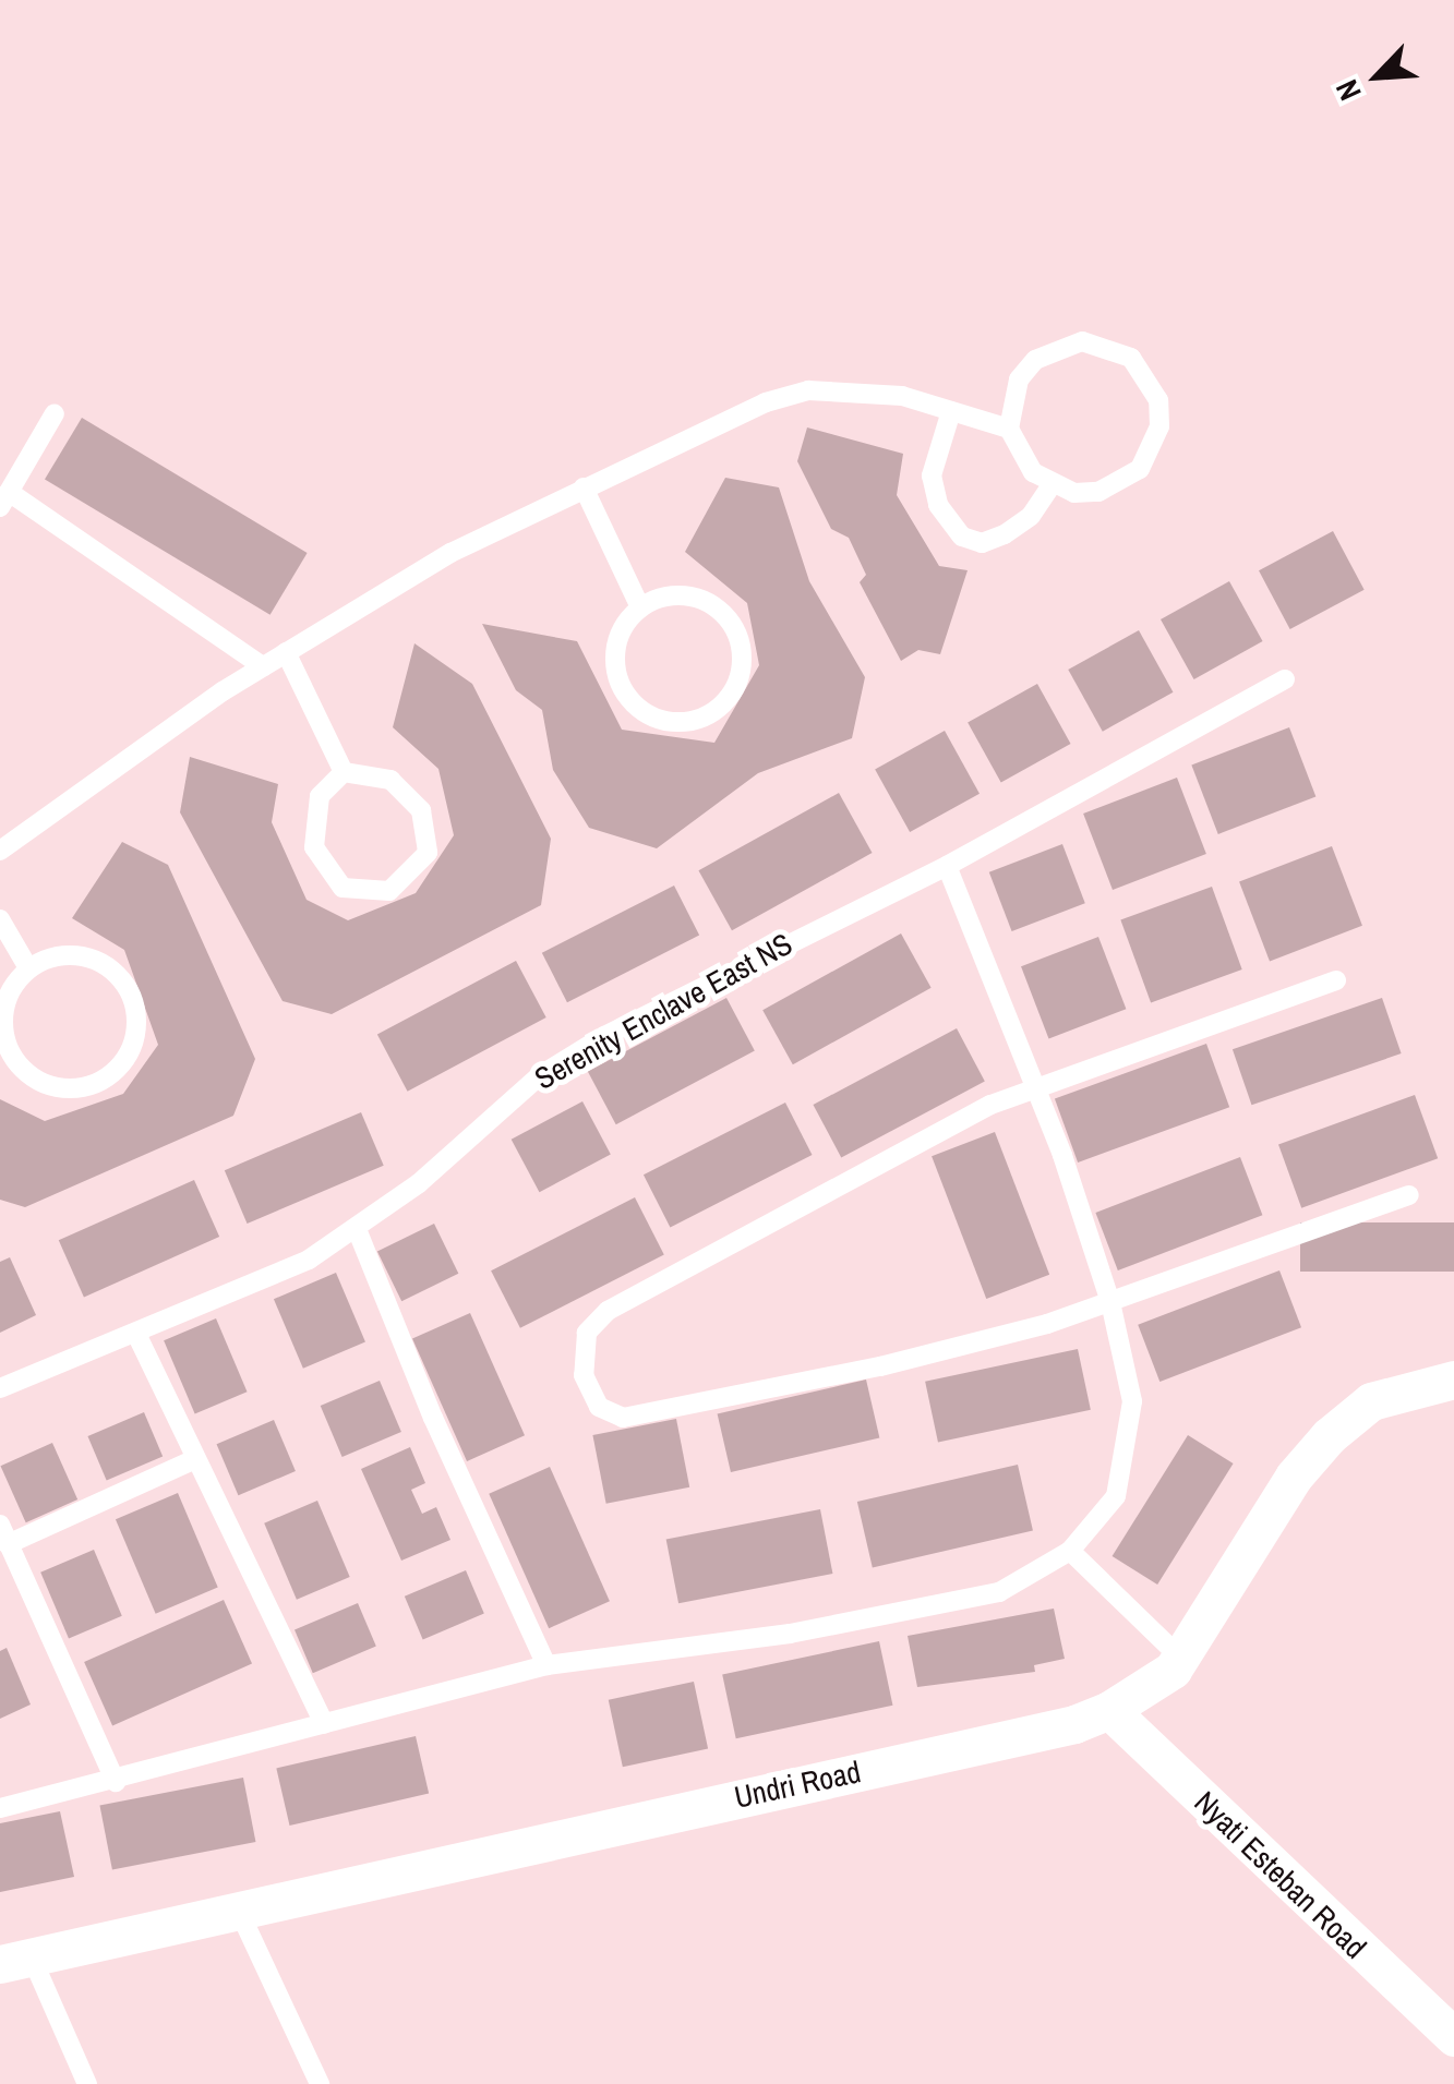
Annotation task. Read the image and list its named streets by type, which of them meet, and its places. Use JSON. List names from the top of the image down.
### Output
{
  "streets": {
    "street": ["Undri Road", "Nyati Esteban Road"],
    "lane": ["Serenity Enclave East NS"]
  },
  "crossings": [
    ["Undri Road", "Nyati Esteban Road"]
  ],
  "north": "bottom left"
}
